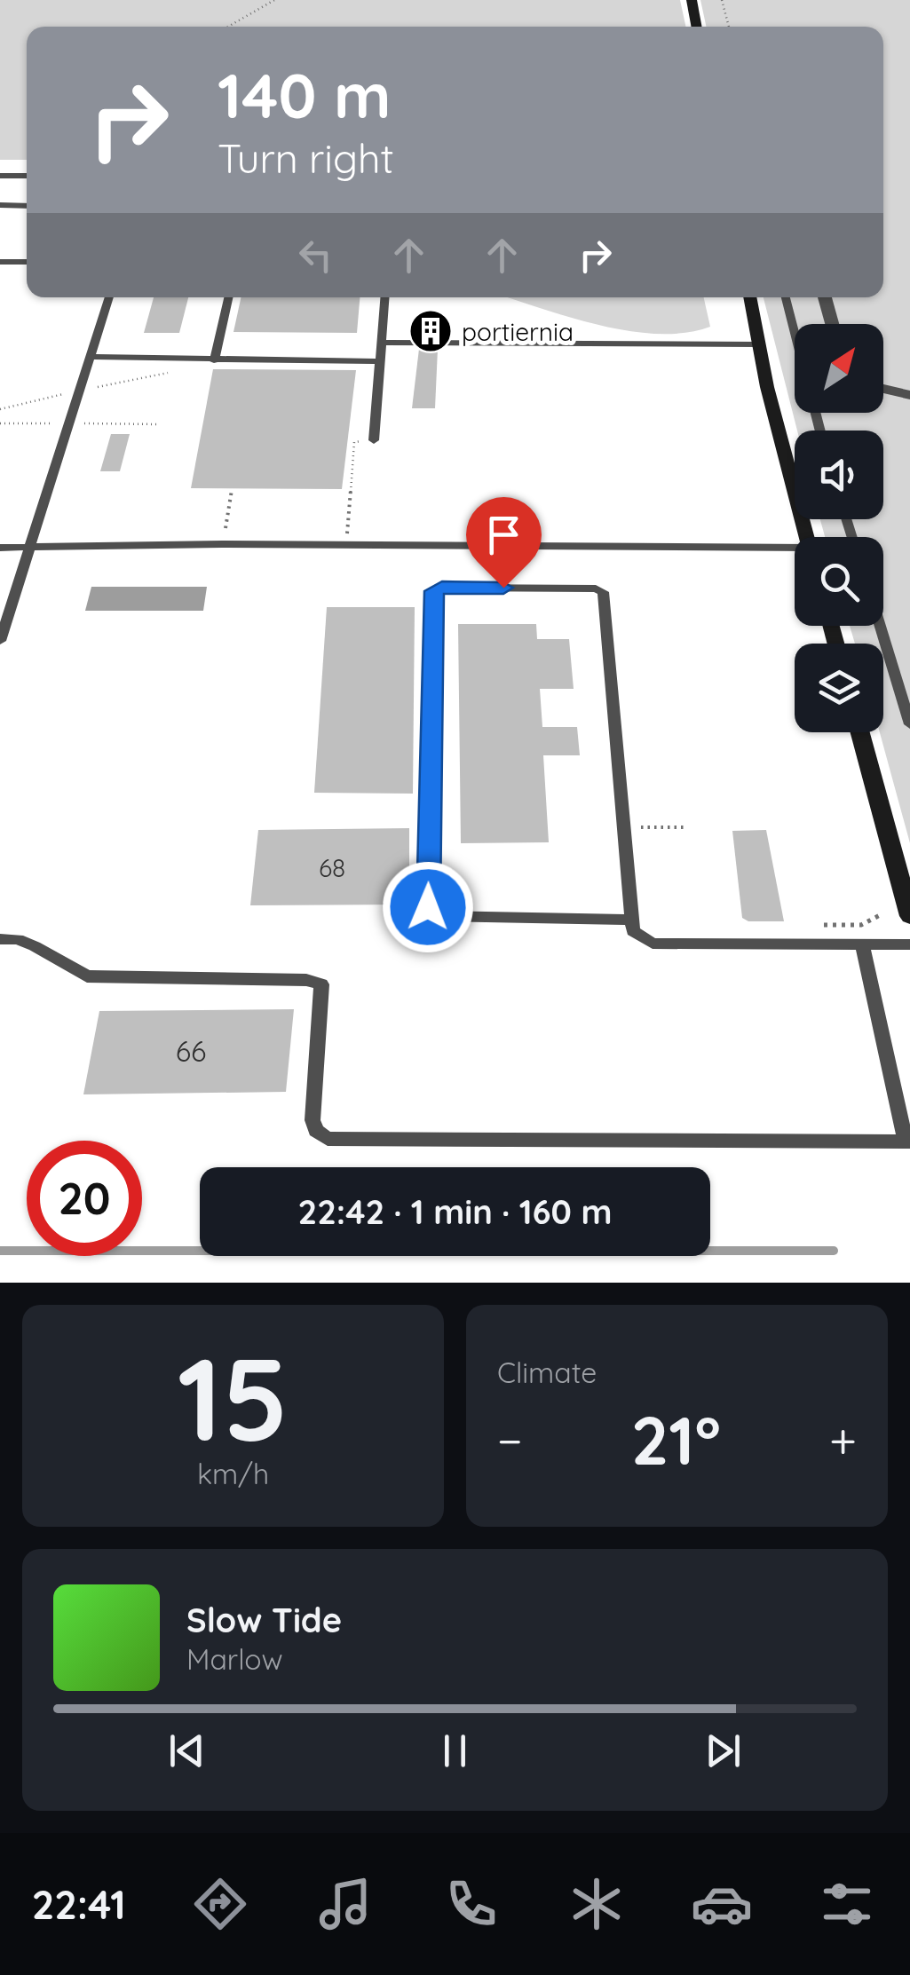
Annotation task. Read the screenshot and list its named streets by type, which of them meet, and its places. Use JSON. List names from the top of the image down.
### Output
{
  "places": {
    "building": ["portiernia"]
  },
  "house_numbers": ["68", "66"],
  "north": "top right",
  "page": {
    "turn": ["140 m", "Turn right"],
    "limit": "20",
    "trip": "22:42 · 1 min · 160 m",
    "tile": [
      ["15", "km/h"],
      "Climate"
    ],
    "heat": ["−", "21°", "+"],
    "song": ["Slow Tide", "Marlow"],
    "tabs": "22:41"
  }
}
